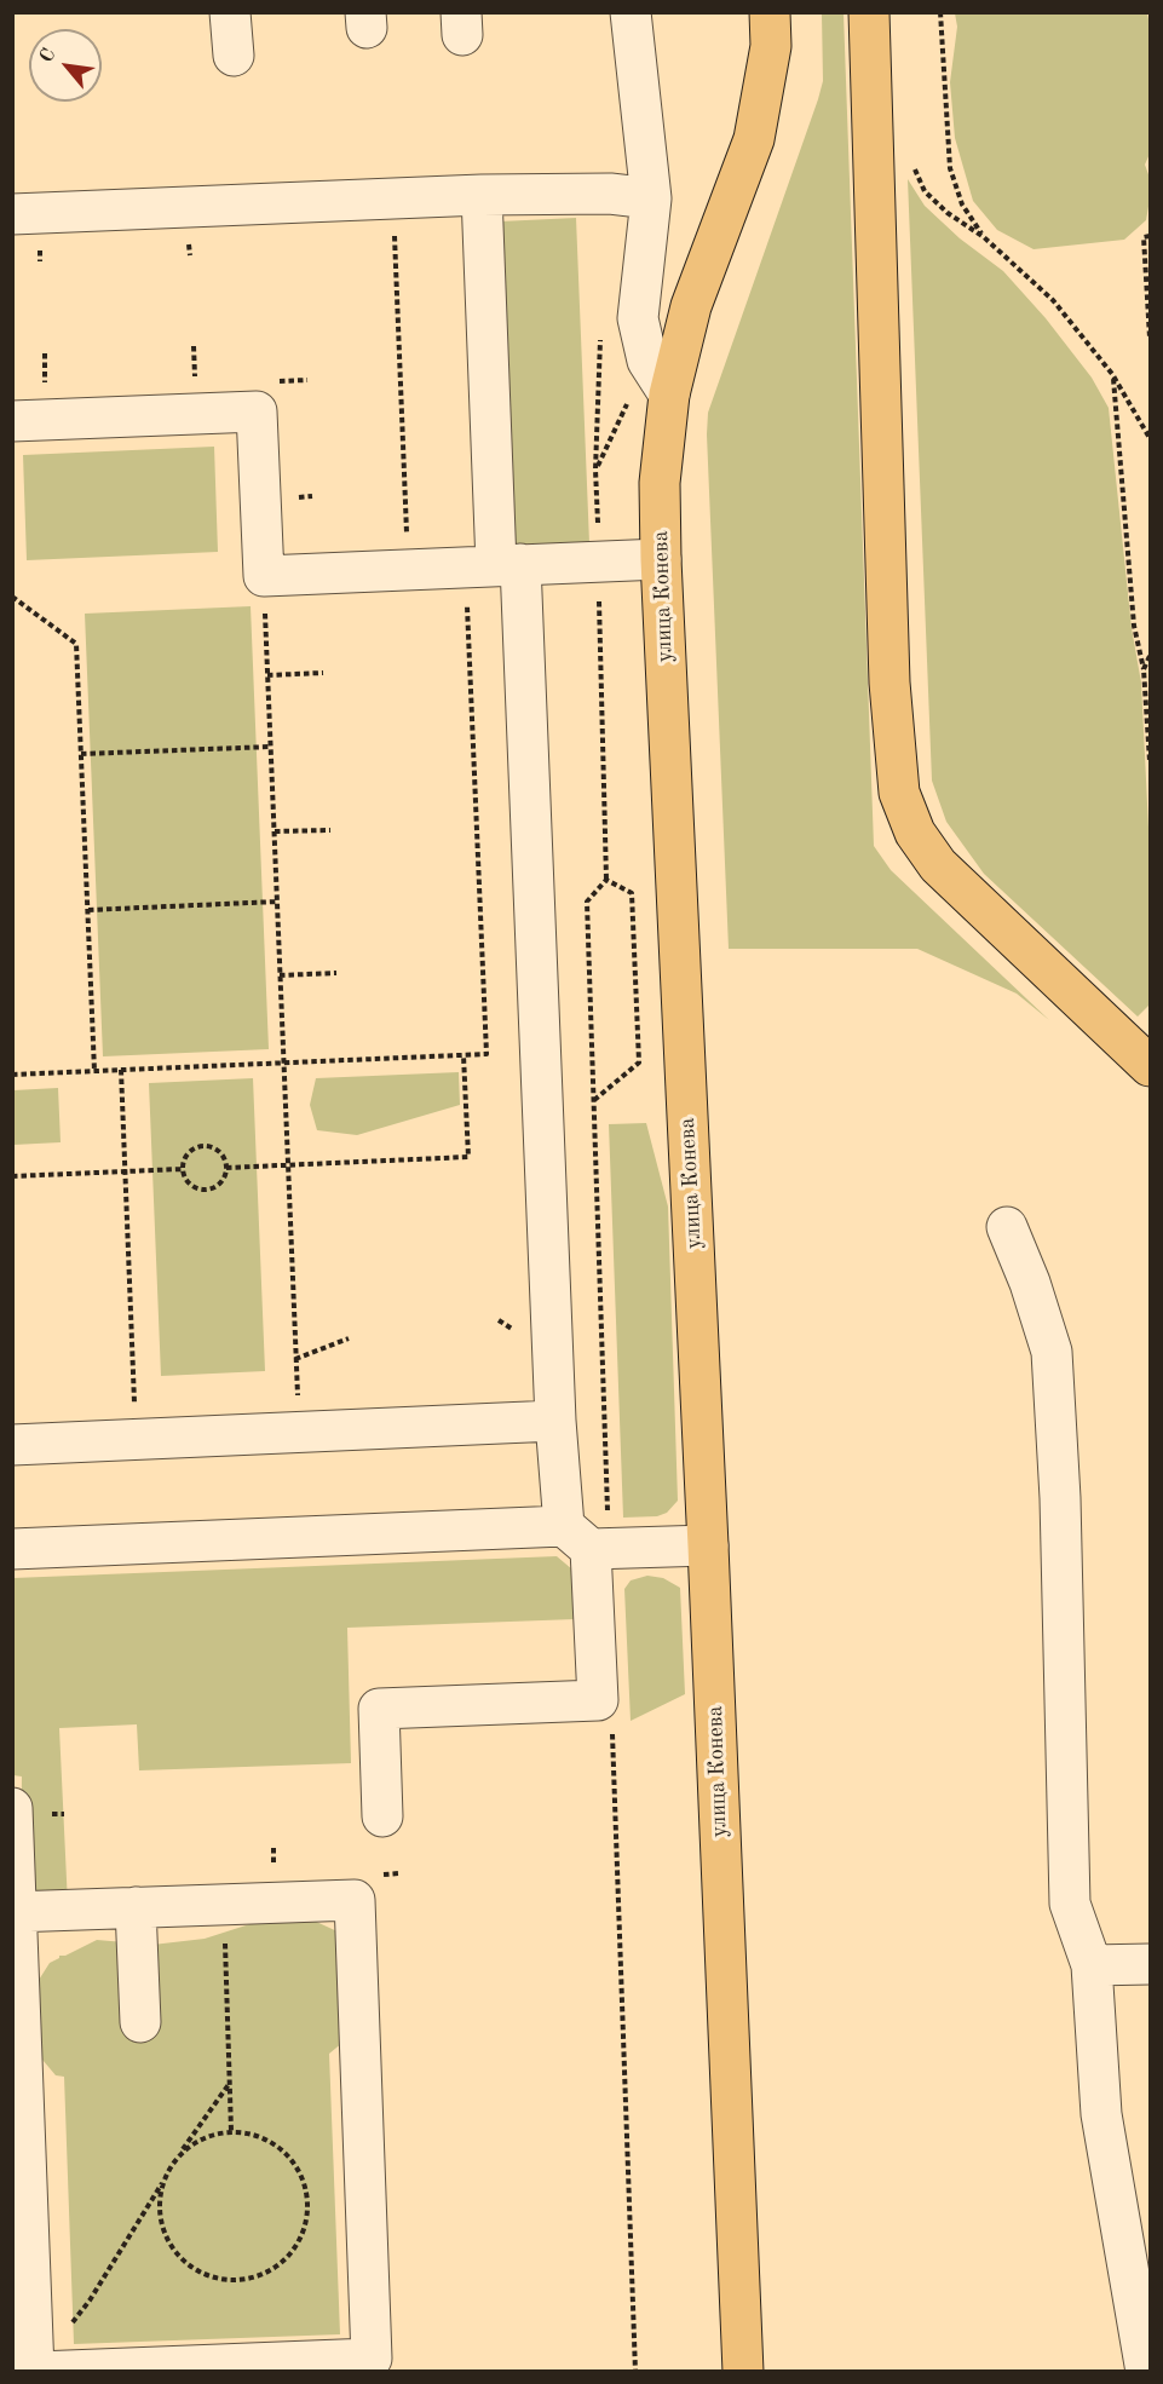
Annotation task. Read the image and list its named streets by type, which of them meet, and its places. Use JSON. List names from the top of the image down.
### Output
{
  "streets": {
    "main road": ["улица Конева"]
  },
  "north": "top left"
}
